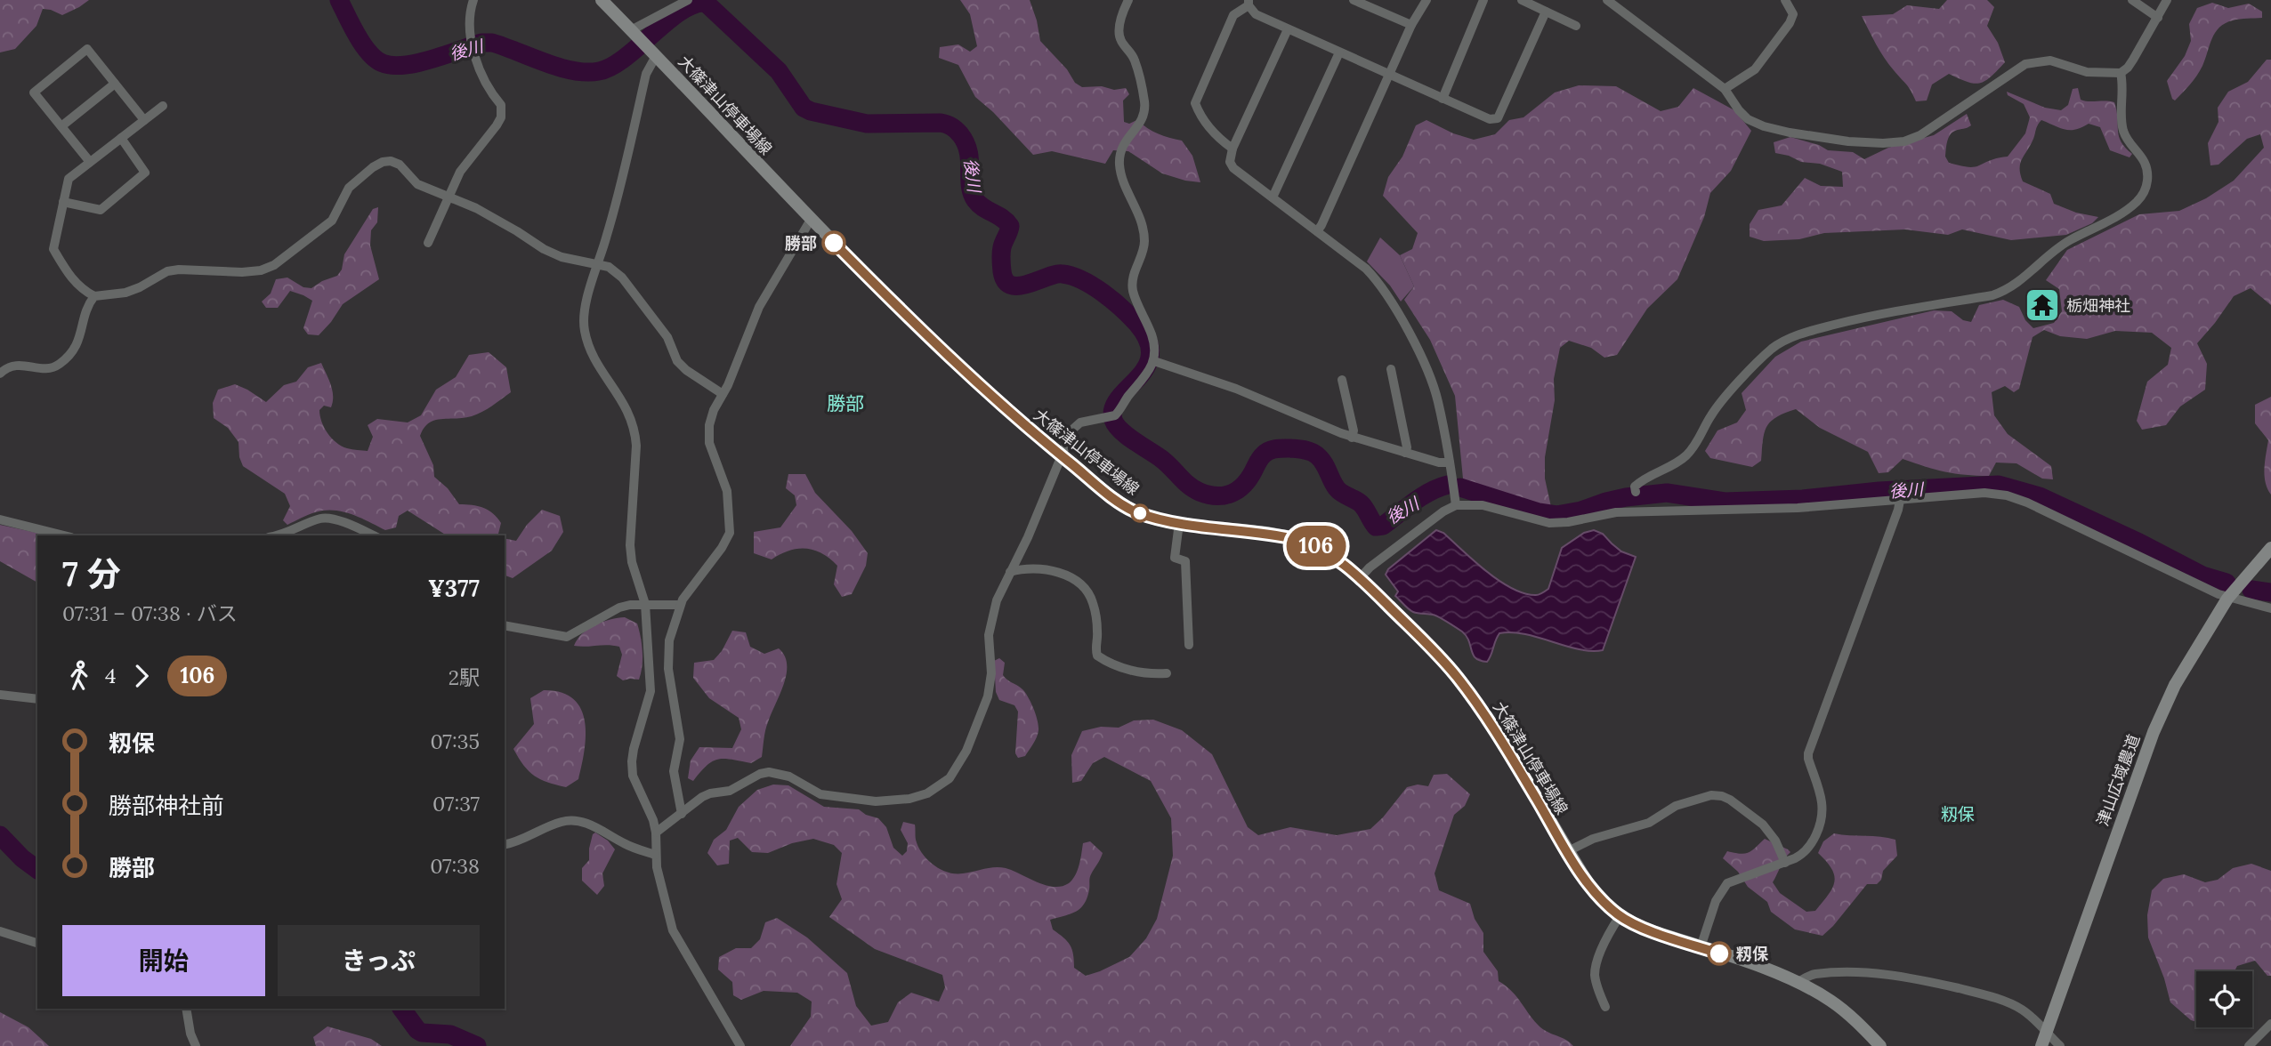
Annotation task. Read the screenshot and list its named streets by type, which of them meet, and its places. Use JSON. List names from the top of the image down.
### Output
{
  "streets": {
    "main road": ["大篠津山停車場線", "津山広域農道"]
  },
  "districts": ["勝部", "籾保"],
  "water": ["後川"],
  "places": {
    "other": ["勝部", "籾保"],
    "temple": ["栃畑神社"]
  },
  "lines": ["bus line 106"],
  "page": {
    "on_map": "106",
    "heading": ["7 分", "07:31 – 07:38 · バス", "¥377"],
    "legs": ["4", "106", "2駅"],
    "list": [
      {
        "name": "籾保",
        "value": "07:35"
      },
      {
        "name": "勝部神社前",
        "value": "07:37"
      },
      {
        "name": "勝部",
        "value": "07:38"
      }
    ],
    "buttons": ["開始", "きっぷ"]
  }
}
